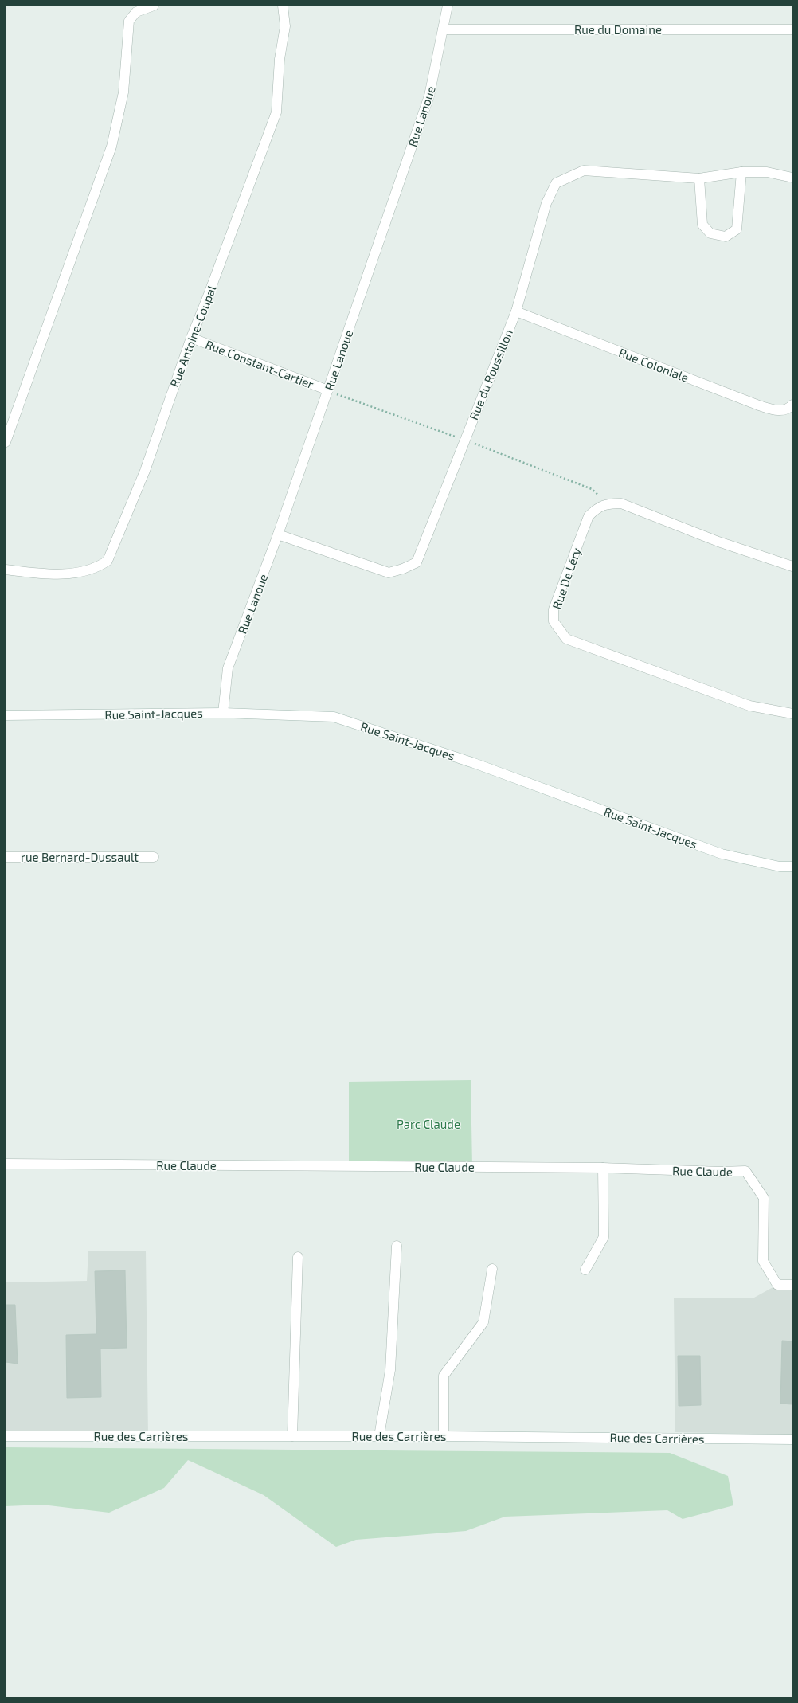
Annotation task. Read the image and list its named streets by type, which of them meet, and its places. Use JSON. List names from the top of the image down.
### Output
{
  "streets": {
    "street": [
      "Rue du Domaine",
      "Rue Lanoue",
      "Rue Antoine-Coupal",
      "Rue Constant-Cartier",
      "Rue Coloniale",
      "Rue du Roussillon",
      "Rue De Léry",
      "Rue Saint-Jacques",
      "rue Bernard-Dussault",
      "Rue Claude",
      "Rue des Carrières"
    ]
  },
  "crossings": [
    ["Rue du Domaine", "Rue Lanoue"],
    ["Rue Lanoue", "Rue Constant-Cartier"],
    ["Rue Lanoue", "Rue du Roussillon"],
    ["Rue Lanoue", "Rue Saint-Jacques"],
    ["Rue Antoine-Coupal", "Rue Constant-Cartier"],
    ["Rue Coloniale", "Rue du Roussillon"]
  ],
  "parks": ["Parc Claude"]
}
